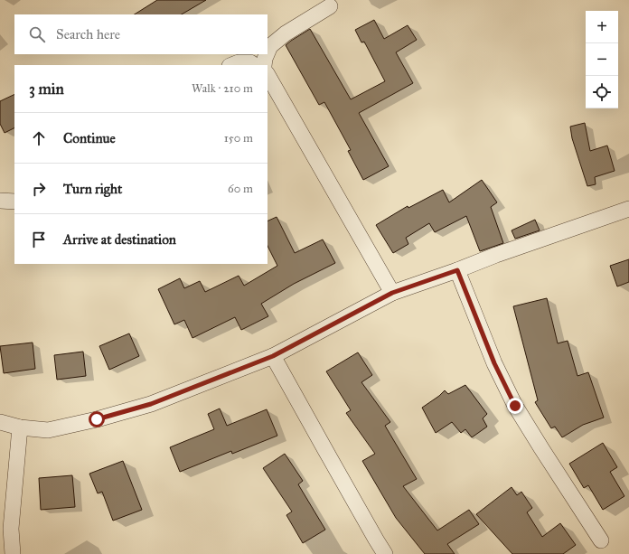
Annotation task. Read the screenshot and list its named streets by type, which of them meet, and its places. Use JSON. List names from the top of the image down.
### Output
{
  "page": {
    "map_buttons": ["+", "−"],
    "search": "Search here",
    "heading": ["3 min", "Walk · 210 m"],
    "list": [
      ["Continue", "150 m"],
      ["Turn right", "60 m"],
      "Arrive at destination"
    ]
  }
}
